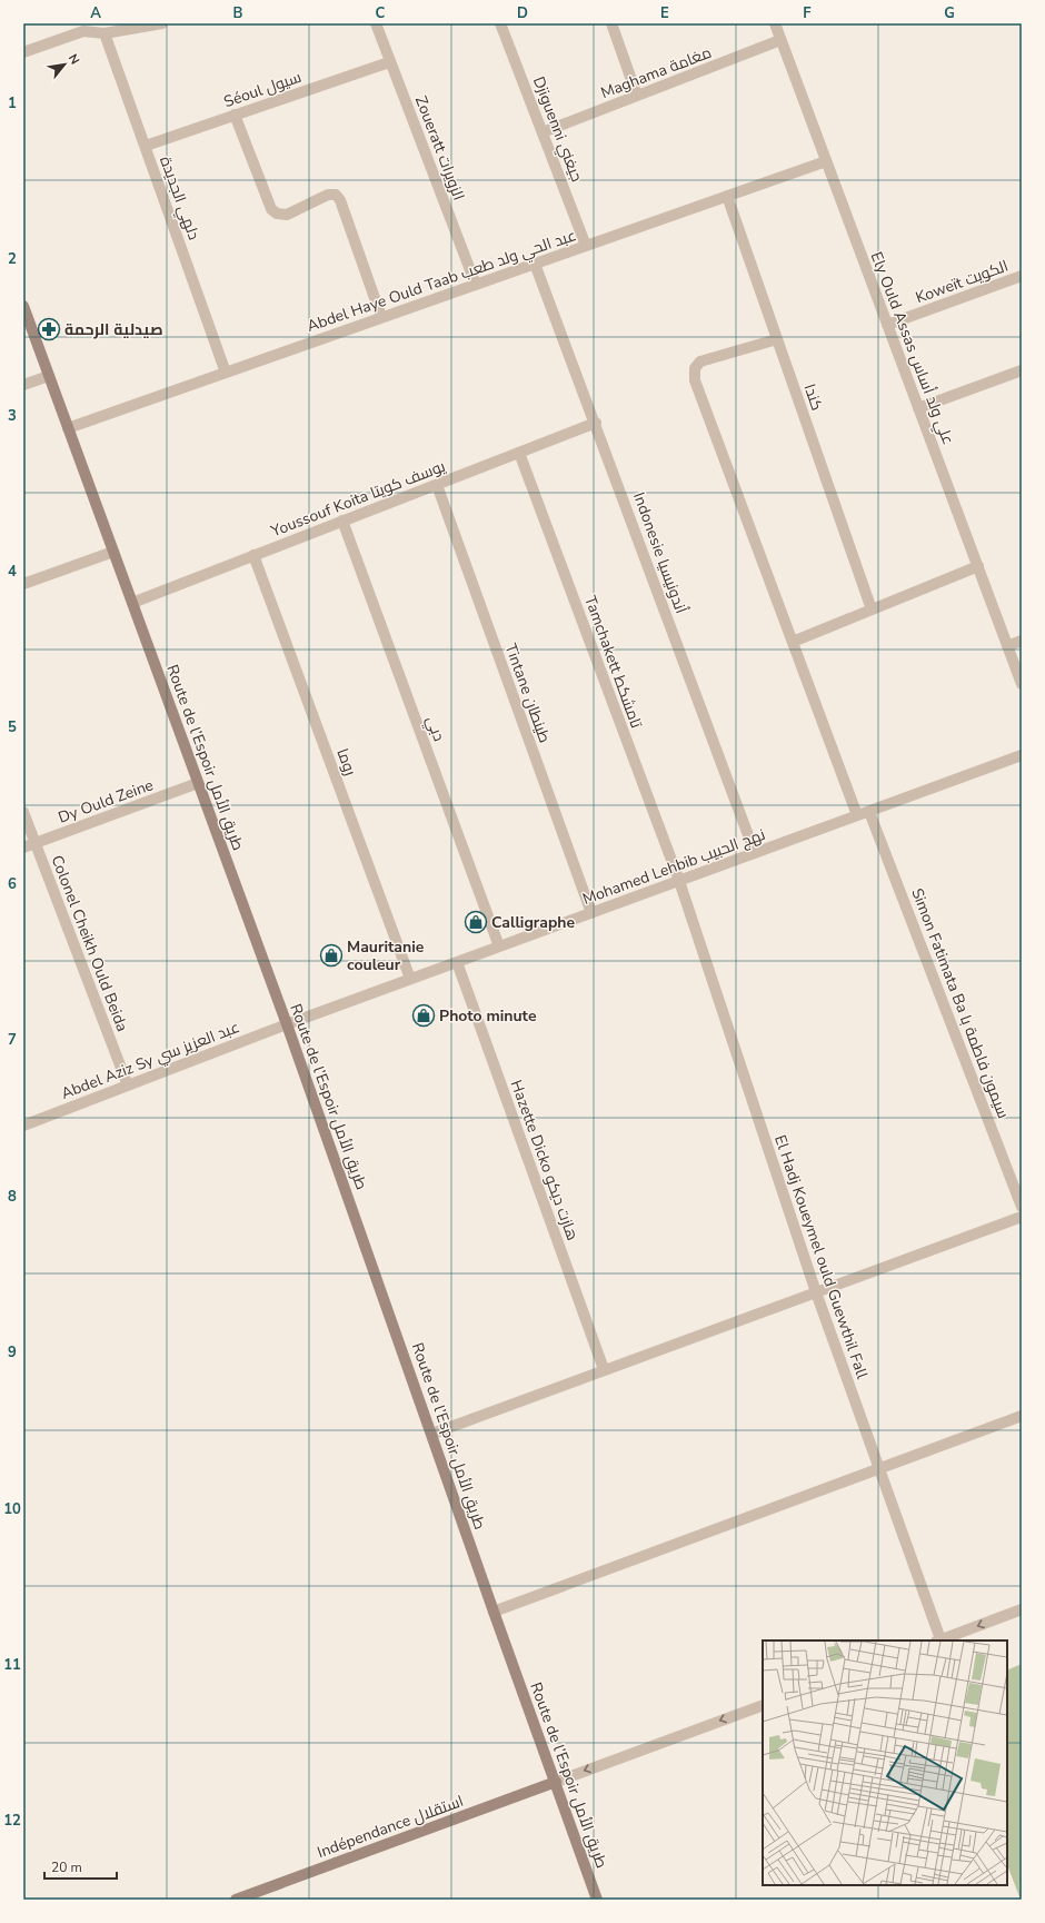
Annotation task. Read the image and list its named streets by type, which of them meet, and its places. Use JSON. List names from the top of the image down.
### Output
{
  "streets": {
    "street": [
      "Maghama مغامة",
      "Séoul سيول",
      "Djiguenni جيغني",
      "Zoueratt الزويرات",
      "دلهي الجديدة",
      "Abdel Haye Ould Taab عبد الحي ولد طعب",
      "Koweït الكويت",
      "Ely Ould Assas علي ولد أساس",
      "كندا",
      "Youssouf Koita يوسف كويتا",
      "Indonesie أندونيسيا",
      "Tamchakett تامشكط",
      "Tintane طينطان",
      "دبي",
      "Route de l’Espoir طريق الأمل",
      "روما",
      "Dy Ould Zeine",
      "Mohamed Lehbib نهج الحبيب",
      "Colonel Cheikh Ould Beida",
      "Simon Fatimata Ba سيمون فاطمة با",
      "Abdel Aziz Sy عبد العزيز سي",
      "Hazette Dicko هازت ديكو",
      "El Hadj Koueymel ould Guewthil Fall",
      "Indépendance استقلال"
    ]
  },
  "crossings": [
    ["Maghama مغامة", "Djiguenni جيغني"],
    ["Maghama مغامة", "Ely Ould Assas علي ولد أساس"],
    ["Séoul سيول", "Zoueratt الزويرات"],
    ["Séoul سيول", "دلهي الجديدة"],
    ["Djiguenni جيغني", "Abdel Haye Ould Taab عبد الحي ولد طعب"],
    ["Zoueratt الزويرات", "Abdel Haye Ould Taab عبد الحي ولد طعب"],
    ["دلهي الجديدة", "Abdel Haye Ould Taab عبد الحي ولد طعب"],
    ["Abdel Haye Ould Taab عبد الحي ولد طعب", "Ely Ould Assas علي ولد أساس"],
    ["Abdel Haye Ould Taab عبد الحي ولد طعب", "كندا"],
    ["Abdel Haye Ould Taab عبد الحي ولد طعب", "Indonesie أندونيسيا"],
    ["Abdel Haye Ould Taab عبد الحي ولد طعب", "Route de l’Espoir طريق الأمل"],
    ["Koweït الكويت", "Ely Ould Assas علي ولد أساس"],
    ["Youssouf Koita يوسف كويتا", "Indonesie أندونيسيا"],
    ["Youssouf Koita يوسف كويتا", "Tamchakett تامشكط"],
    ["Youssouf Koita يوسف كويتا", "Tintane طينطان"],
    ["Youssouf Koita يوسف كويتا", "دبي"],
    ["Youssouf Koita يوسف كويتا", "Route de l’Espoir طريق الأمل"],
    ["Youssouf Koita يوسف كويتا", "روما"],
    ["Indonesie أندونيسيا", "Mohamed Lehbib نهج الحبيب"],
    ["Tamchakett تامشكط", "Mohamed Lehbib نهج الحبيب"],
    ["Tamchakett تامشكط", "El Hadj Koueymel ould Guewthil Fall"],
    ["Tintane طينطان", "Mohamed Lehbib نهج الحبيب"],
    ["دبي", "Mohamed Lehbib نهج الحبيب"],
    ["Route de l’Espoir طريق الأمل", "Dy Ould Zeine"],
    ["Route de l’Espoir طريق الأمل", "Mohamed Lehbib نهج الحبيب"],
    ["Route de l’Espoir طريق الأمل", "Abdel Aziz Sy عبد العزيز سي"],
    ["Route de l’Espoir طريق الأمل", "Indépendance استقلال"],
    ["روما", "Mohamed Lehbib نهج الحبيب"],
    ["Dy Ould Zeine", "Colonel Cheikh Ould Beida"],
    ["Mohamed Lehbib نهج الحبيب", "Simon Fatimata Ba سيمون فاطمة با"],
    ["Mohamed Lehbib نهج الحبيب", "Abdel Aziz Sy عبد العزيز سي"],
    ["Mohamed Lehbib نهج الحبيب", "Hazette Dicko هازت ديكو"],
    ["Mohamed Lehbib نهج الحبيب", "El Hadj Koueymel ould Guewthil Fall"],
    ["Colonel Cheikh Ould Beida", "Abdel Aziz Sy عبد العزيز سي"]
  ],
  "places": {
    "pharmacy": ["صيدلية الرحمة"],
    "shop": ["Calligraphe", "Mauritanie couleur", "Photo minute"]
  },
  "scale_bar": "20 m",
  "north": "top right",
  "grid": {
    "columns": [
      "A",
      "B",
      "C",
      "D",
      "E",
      "F",
      "G"
    ],
    "rows": [
      "1",
      "2",
      "3",
      "4",
      "5",
      "6",
      "7",
      "8",
      "9",
      "10",
      "11",
      "12"
    ]
  }
}
